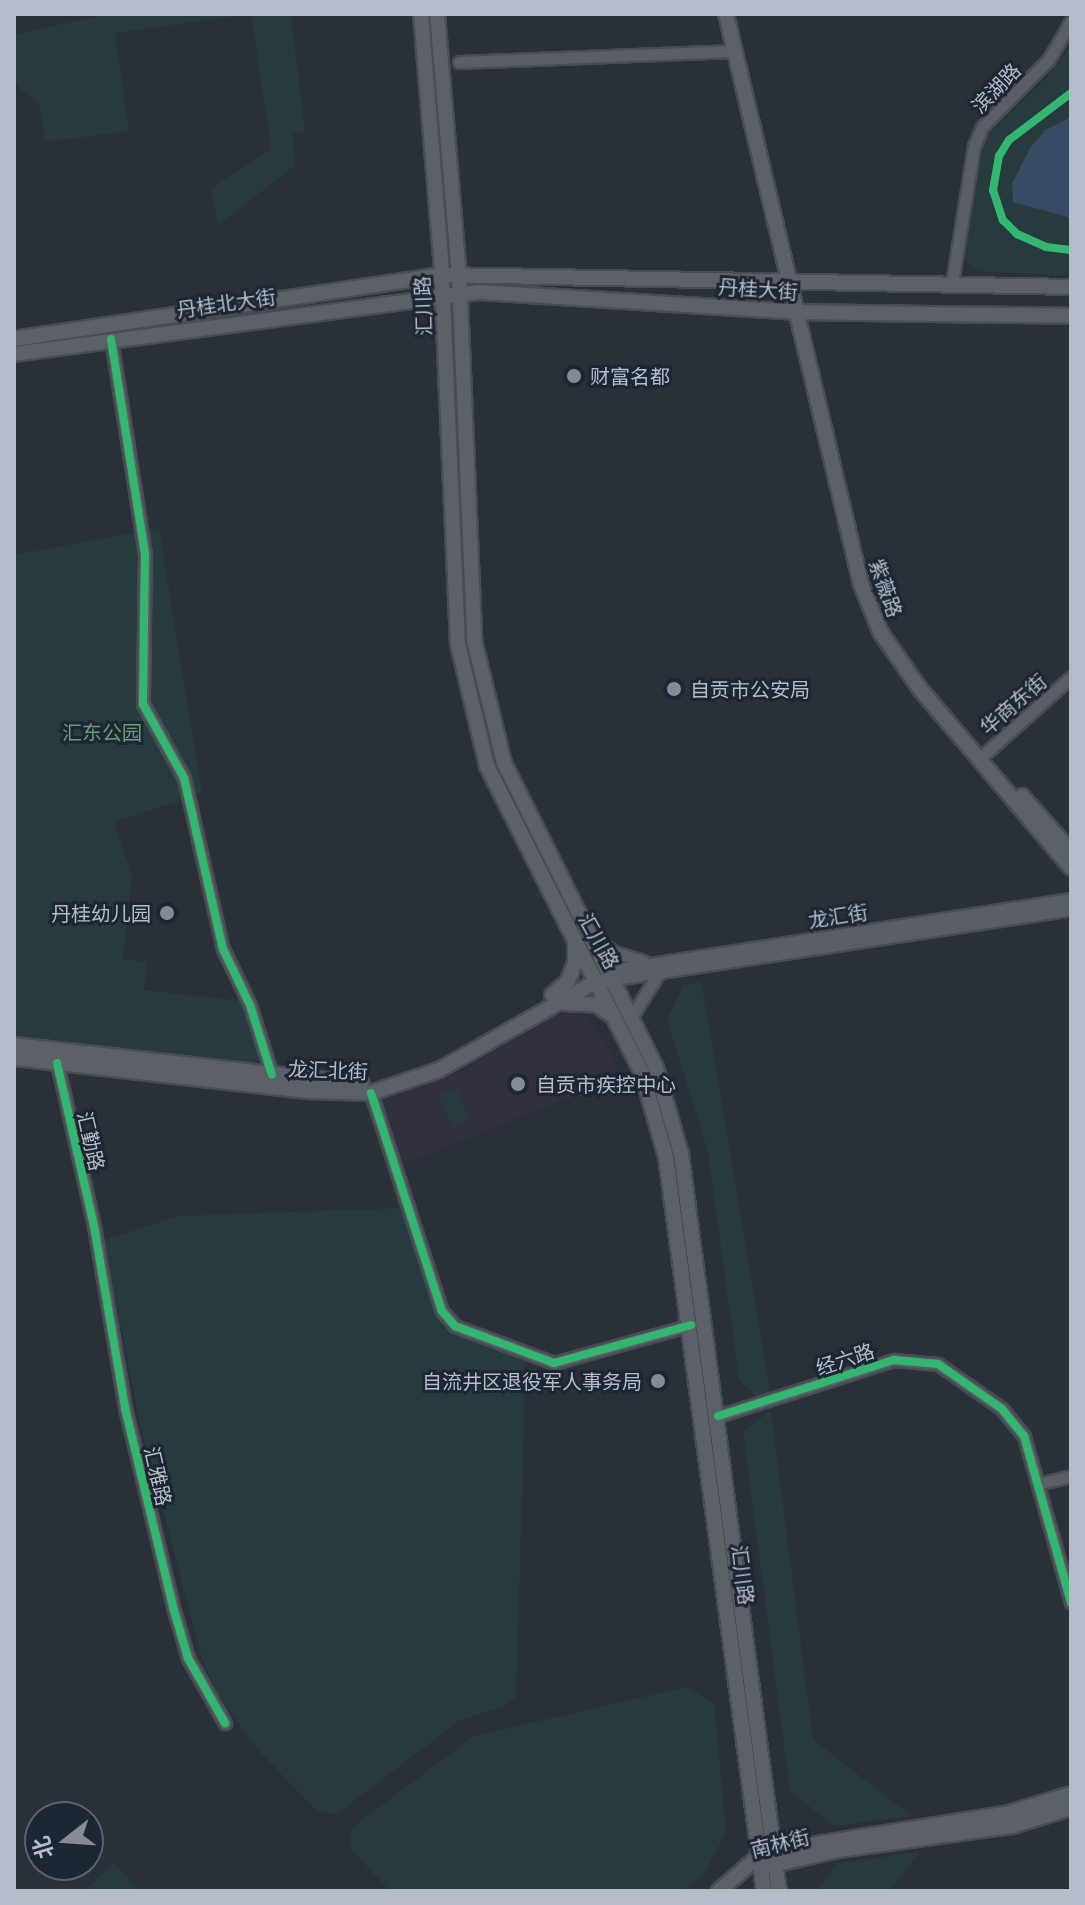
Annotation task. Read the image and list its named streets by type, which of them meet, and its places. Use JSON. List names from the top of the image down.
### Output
{
  "streets": {
    "main road": [
      "丹桂大街",
      "丹桂北大街",
      "汇川路",
      "紫薇路",
      "龙汇北街",
      "南林街"
    ],
    "street": [
      "滨湖路",
      "华商东街",
      "龙汇街",
      "汇勤路",
      "经六路",
      "汇雅路"
    ]
  },
  "crossings": [
    ["滨湖路", "丹桂北大街"],
    ["丹桂大街", "丹桂北大街"],
    ["丹桂大街", "汇川路"],
    ["丹桂大街", "紫薇路"],
    ["丹桂北大街", "汇川路"],
    ["丹桂北大街", "紫薇路"],
    ["汇川路", "龙汇街"],
    ["汇川路", "龙汇北街"],
    ["汇川路", "经六路"],
    ["汇川路", "南林街"],
    ["紫薇路", "华商东街"],
    ["龙汇街", "龙汇北街"],
    ["龙汇北街", "汇勤路"],
    ["汇勤路", "汇雅路"]
  ],
  "parks": ["汇东公园"],
  "places": [
    "财富名都",
    "自贡市公安局",
    "丹桂幼儿园",
    "自贡市疾控中心",
    "自流井区退役军人事务局"
  ],
  "north": "left"
}
